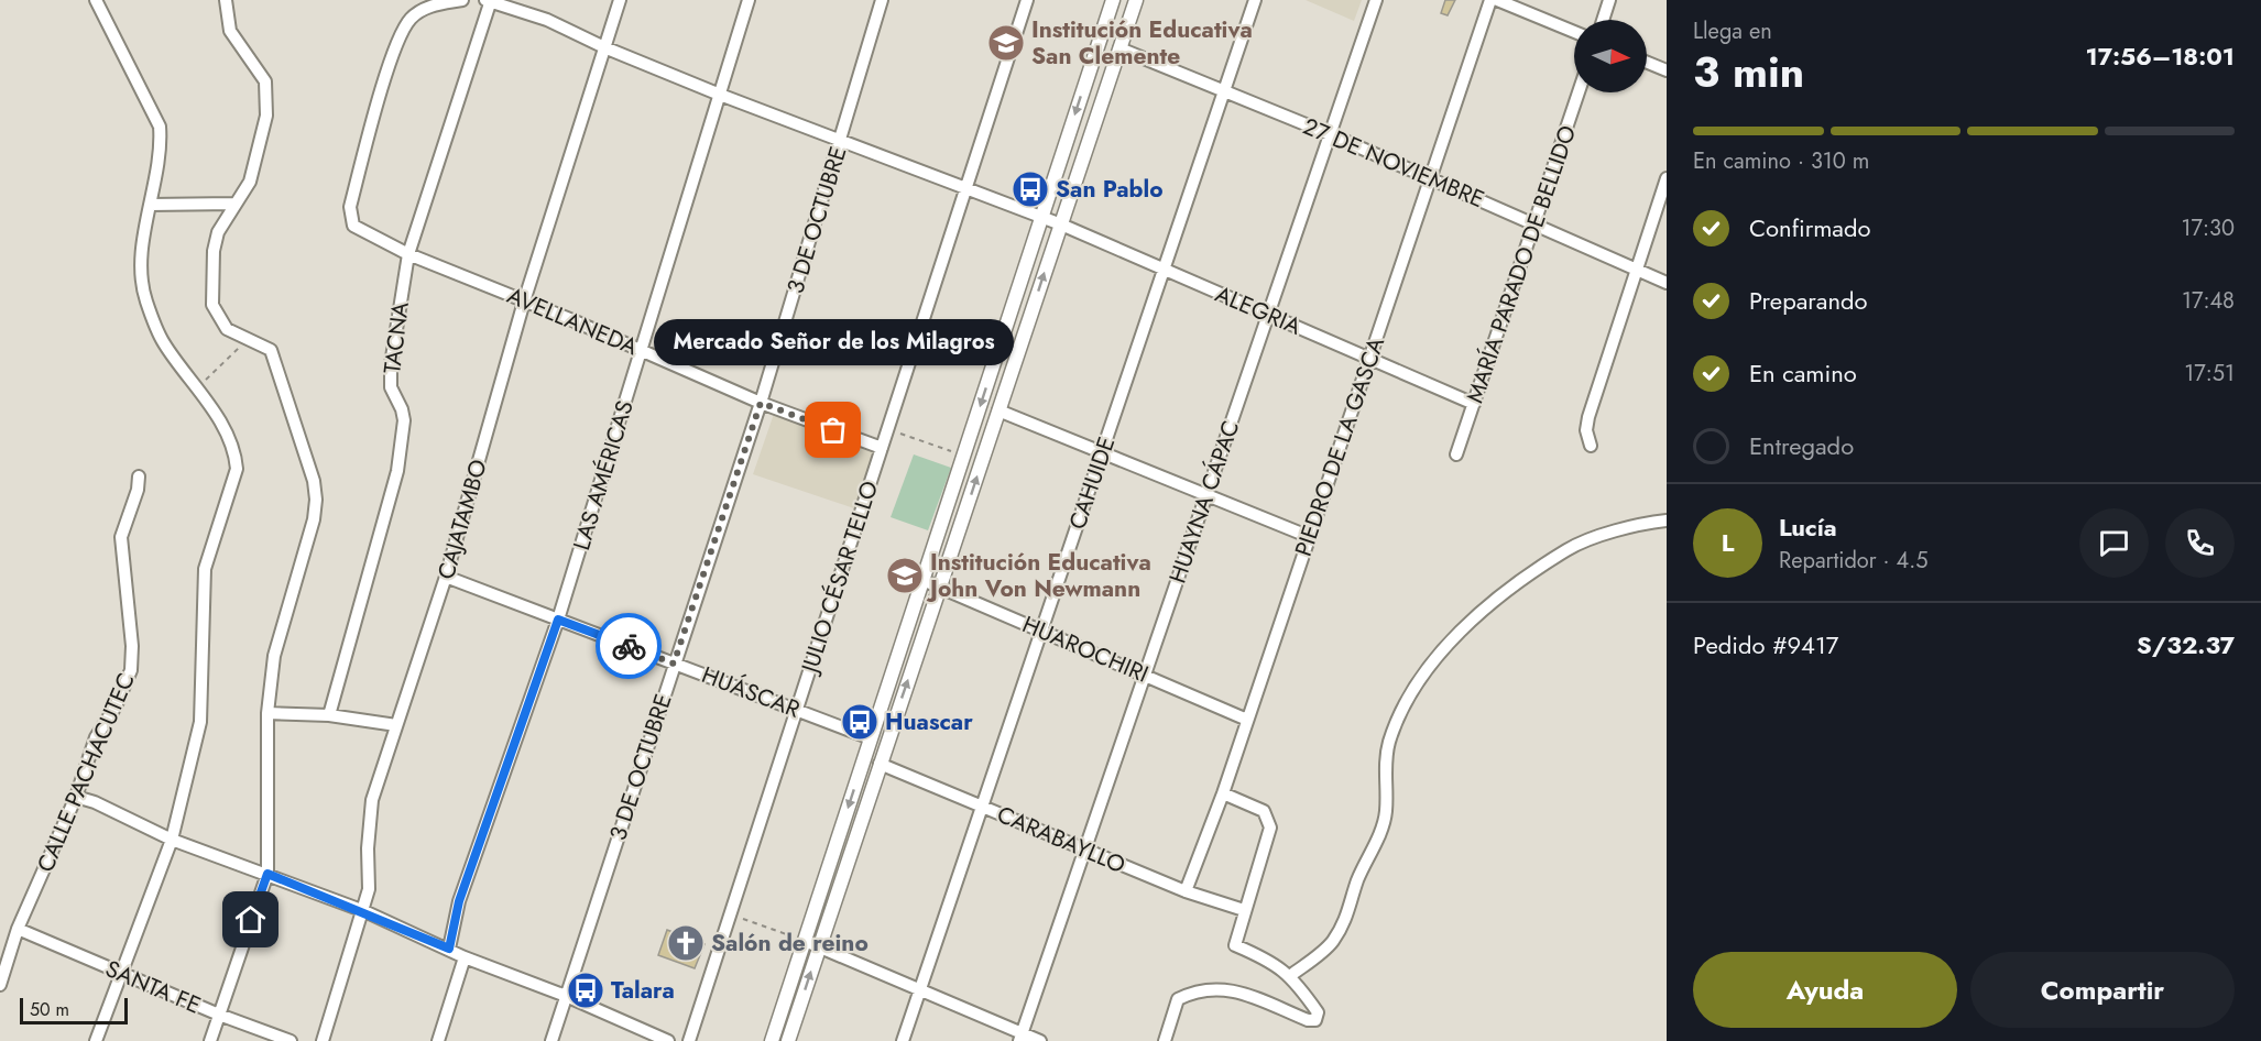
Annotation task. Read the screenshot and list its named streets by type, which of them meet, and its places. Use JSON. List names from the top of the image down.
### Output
{
  "streets": {
    "street": [
      "27 DE NOVIEMBRE",
      "3 DE OCTUBRE",
      "MARÍA PARADO DE BELLIDO",
      "ALEGRIA",
      "AVELLANEDA",
      "TACNA",
      "PIEDRO DE LA GASCA",
      "LAS AMÉRICAS",
      "CAHUIDE",
      "HUAYNA CÁPAC",
      "CAJATAMBO",
      "JULIO CÉSAR TELLO",
      "HUAROCHIRI",
      "HUÁSCAR",
      "CALLE PACHACUTEC",
      "CARABAYLLO",
      "SANTA FE"
    ]
  },
  "crossings": [
    ["27 DE NOVIEMBRE", "MARÍA PARADO DE BELLIDO"],
    ["27 DE NOVIEMBRE", "PIEDRO DE LA GASCA"],
    ["27 DE NOVIEMBRE", "CAHUIDE"],
    ["27 DE NOVIEMBRE", "HUAYNA CÁPAC"],
    ["3 DE OCTUBRE", "AVELLANEDA"],
    ["3 DE OCTUBRE", "HUÁSCAR"],
    ["MARÍA PARADO DE BELLIDO", "ALEGRIA"],
    ["ALEGRIA", "PIEDRO DE LA GASCA"],
    ["ALEGRIA", "CAHUIDE"],
    ["ALEGRIA", "HUAYNA CÁPAC"],
    ["AVELLANEDA", "TACNA"],
    ["AVELLANEDA", "LAS AMÉRICAS"],
    ["AVELLANEDA", "CAJATAMBO"],
    ["AVELLANEDA", "JULIO CÉSAR TELLO"],
    ["PIEDRO DE LA GASCA", "HUAROCHIRI"],
    ["PIEDRO DE LA GASCA", "CARABAYLLO"],
    ["LAS AMÉRICAS", "HUÁSCAR"],
    ["CAHUIDE", "HUAROCHIRI"],
    ["CAHUIDE", "CARABAYLLO"],
    ["HUAYNA CÁPAC", "HUAROCHIRI"],
    ["HUAYNA CÁPAC", "CARABAYLLO"],
    ["CAJATAMBO", "HUÁSCAR"],
    ["JULIO CÉSAR TELLO", "HUÁSCAR"],
    ["CALLE PACHACUTEC", "SANTA FE"]
  ],
  "places": {
    "school or university": ["Institución Educativa San Clemente", "Institución Educativa John Von Newmann"],
    "bus stop": ["San Pablo", "Huascar", "Talara"],
    "other": ["Mercado Señor de los Milagros"],
    "church": ["Salón de reino"]
  },
  "scale_bar": "50 m",
  "north": "right",
  "page": {
    "heading": ["3 min", "Llega en", "17:56–18:01"],
    "panel": [
      "Lucía",
      "Repartidor · 4.5",
      "Pedido #9417",
      "S/32.37"
    ],
    "bar": "En camino · 310 m",
    "list": [
      ["Confirmado", "17:30"],
      ["Preparando", "17:48"],
      ["En camino", "17:51"],
      "Entregado"
    ],
    "bubble": "Mercado Señor de los Milagros",
    "round": "L",
    "buttons": ["Ayuda", "Compartir"],
    "scale": "50 m"
  }
}
